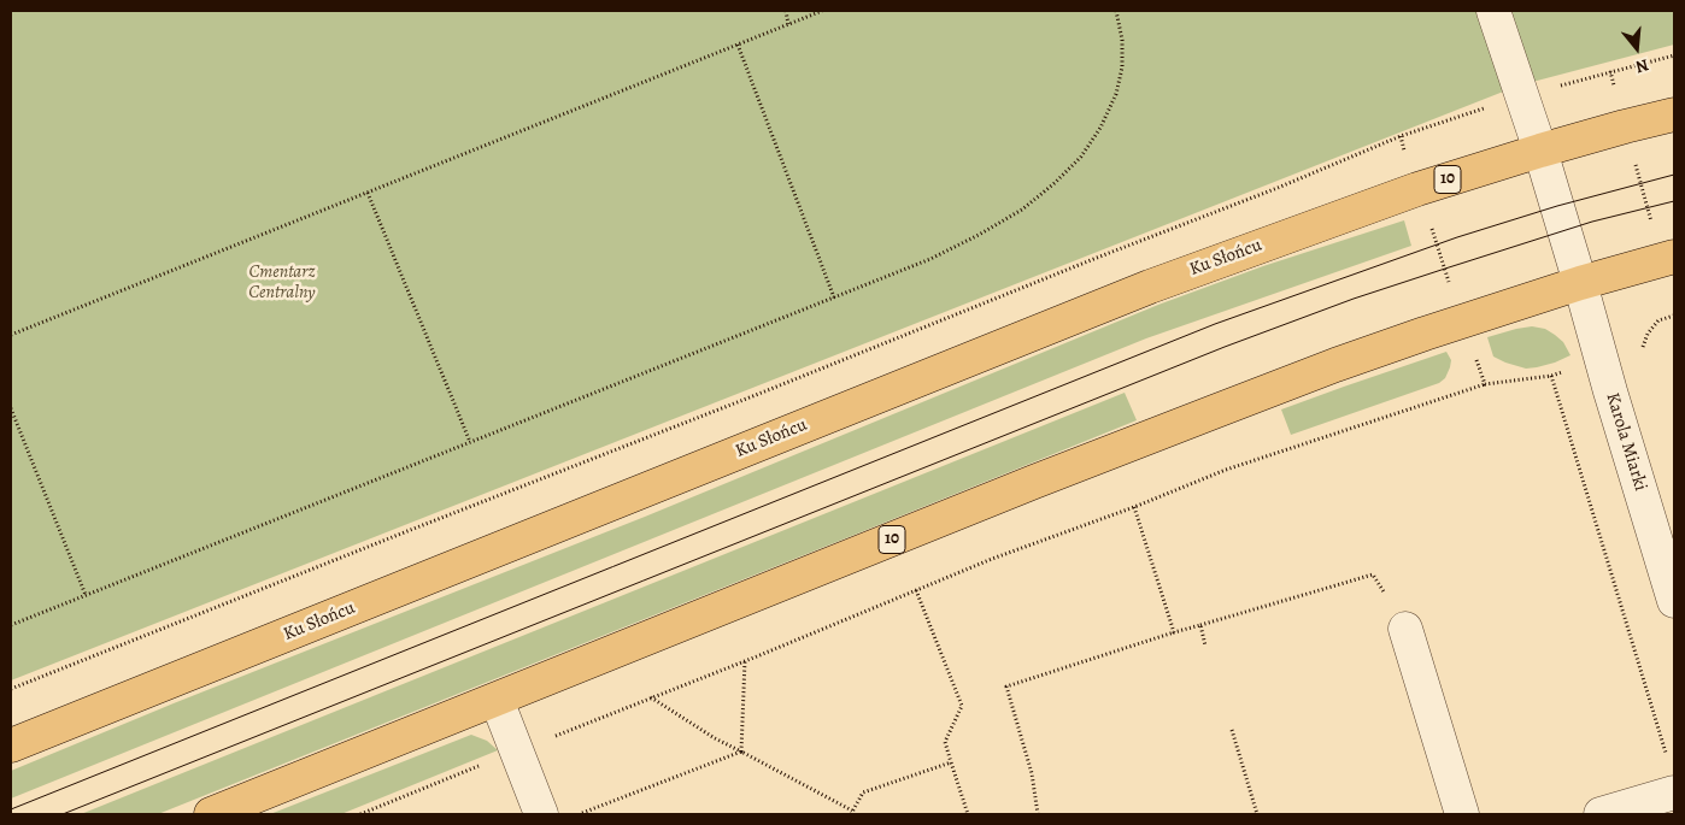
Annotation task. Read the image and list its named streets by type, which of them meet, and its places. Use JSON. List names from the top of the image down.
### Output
{
  "streets": {
    "main road": ["10", "Ku Słońcu"],
    "street": ["Karola Miarki"]
  },
  "crossings": [
    ["10", "Karola Miarki"]
  ],
  "parks": ["Cmentarz Centralny"],
  "north": "bottom"
}
